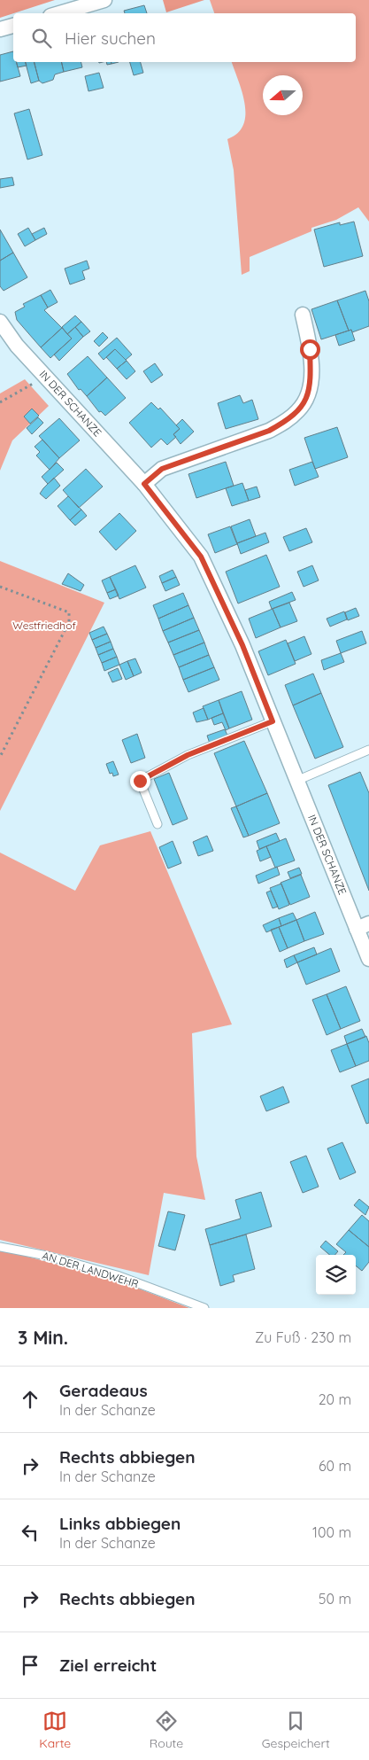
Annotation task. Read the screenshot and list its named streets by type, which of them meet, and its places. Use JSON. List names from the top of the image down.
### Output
{
  "streets": {
    "street": ["IN DER SCHANZE"],
    "lane": ["AN DER LANDWEHR"]
  },
  "parks": ["Westfriedhof"],
  "north": "left",
  "page": {
    "search": "Hier suchen",
    "heading": ["3 Min.", "Zu Fuß · 230 m"],
    "list": [
      ["Geradeaus", "In der Schanze", "20 m"],
      ["Rechts abbiegen", "In der Schanze", "60 m"],
      ["Links abbiegen", "In der Schanze", "100 m"],
      ["Rechts abbiegen", "50 m"],
      "Ziel erreicht"
    ],
    "nav": ["Karte", "Route", "Gespeichert"]
  }
}
